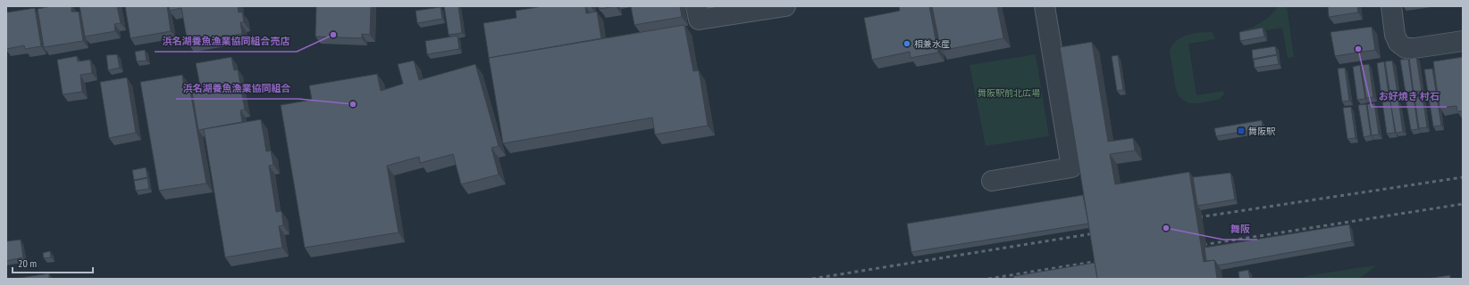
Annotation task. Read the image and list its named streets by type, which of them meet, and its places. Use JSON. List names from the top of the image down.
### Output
{
  "parks": ["舞阪駅前北広場"],
  "places": {
    "other": [
      "浜名湖養魚漁業協同組合売店",
      "相兼水産",
      "お好焼き 村石",
      "浜名湖養魚漁業協同組合",
      "舞阪"
    ],
    "transit": ["舞阪駅"]
  },
  "scale_bar": "20 m"
}
